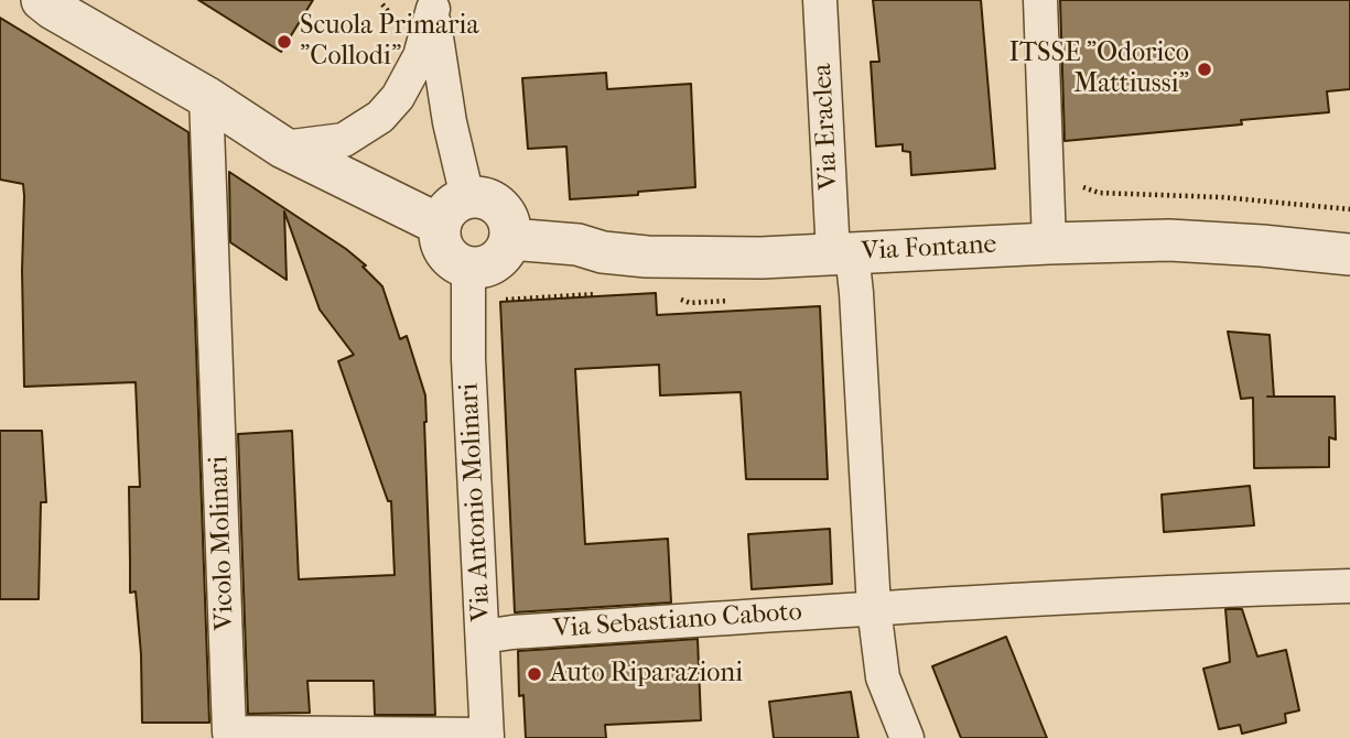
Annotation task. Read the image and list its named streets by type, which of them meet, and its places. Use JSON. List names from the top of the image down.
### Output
{
  "streets": {
    "street": [
      "Via Eraclea",
      "Via Fontane",
      "Via Antonio Molinari",
      "Vicolo Molinari",
      "Via Sebastiano Caboto"
    ]
  },
  "crossings": [
    ["Via Eraclea", "Via Fontane"],
    ["Via Fontane", "Via Antonio Molinari"],
    ["Via Antonio Molinari", "Vicolo Molinari"],
    ["Via Antonio Molinari", "Via Sebastiano Caboto"]
  ],
  "places": ["Scuola Primaria \"Collodi\"", "ITSSE \"Odorico Mattiussi\"", "Auto Riparazioni"]
}
